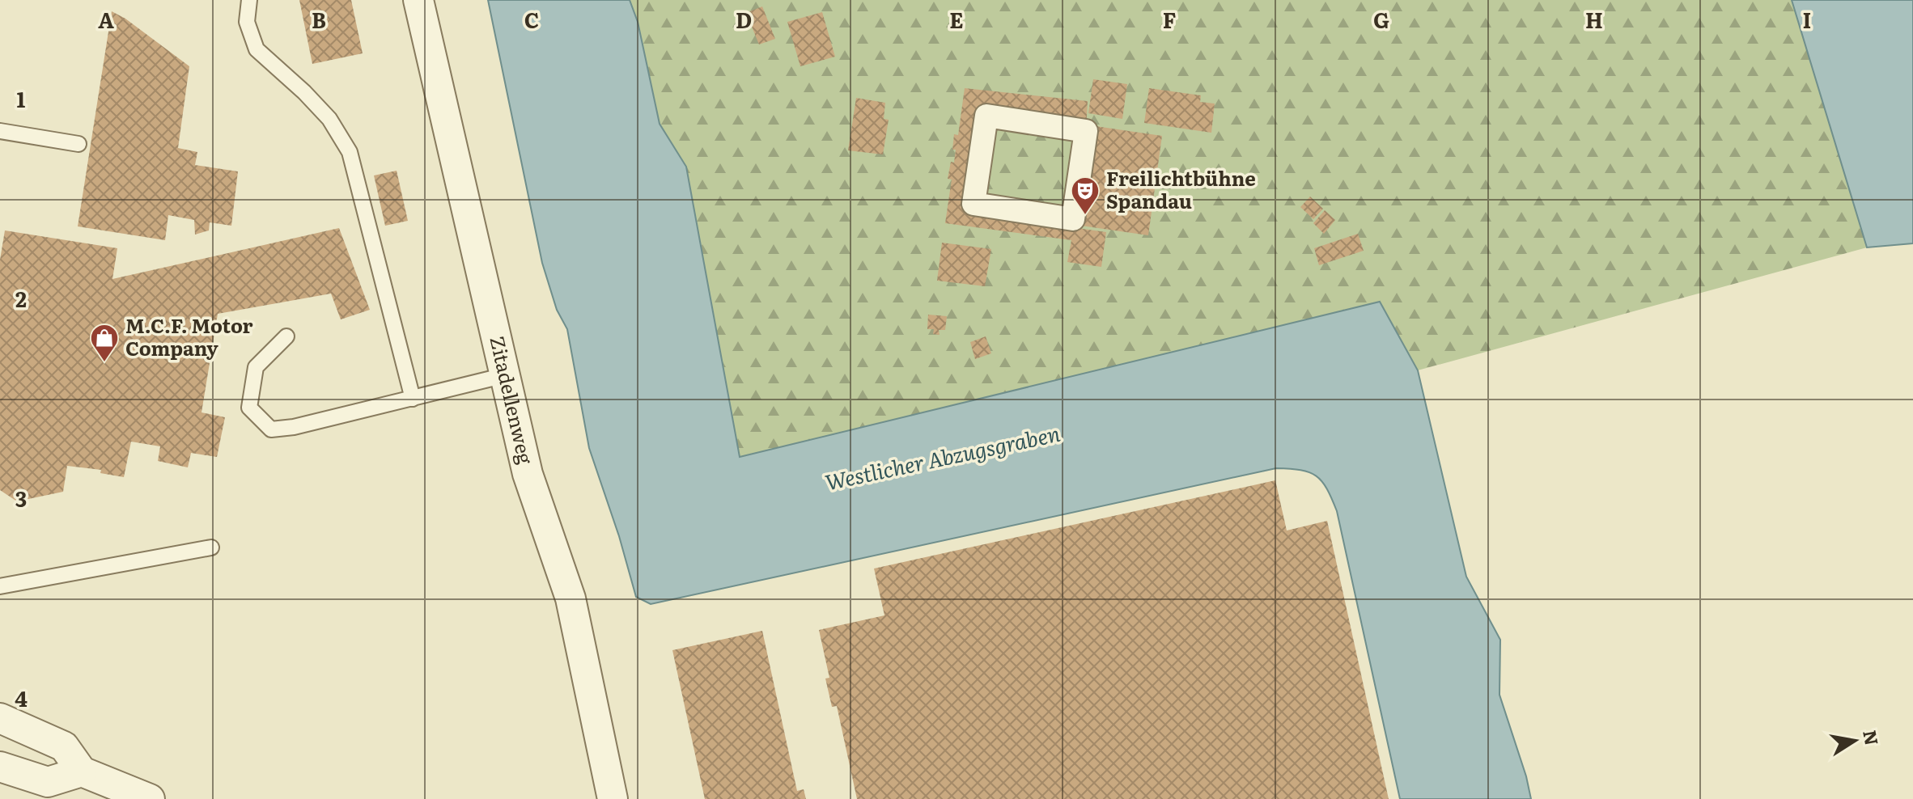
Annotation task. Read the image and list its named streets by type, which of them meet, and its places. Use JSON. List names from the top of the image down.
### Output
{
  "streets": {
    "street": ["Zitadellenweg"]
  },
  "water": ["Westlicher Abzugsgraben"],
  "places": {
    "theatre": ["Freilichtbühne Spandau"],
    "shop": ["M.C.F. Motor Company"]
  },
  "north": "right",
  "grid": {
    "columns": [
      "A",
      "B",
      "C",
      "D",
      "E",
      "F",
      "G",
      "H",
      "I"
    ],
    "rows": [
      "1",
      "2",
      "3",
      "4"
    ]
  }
}
